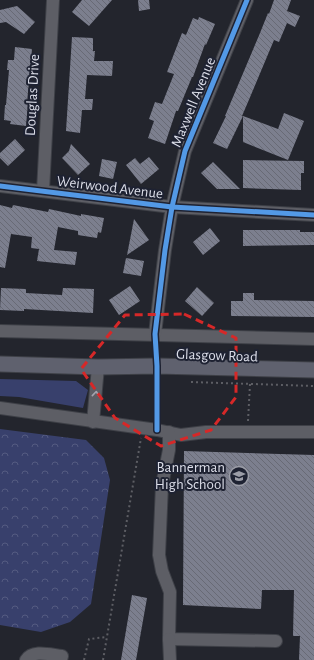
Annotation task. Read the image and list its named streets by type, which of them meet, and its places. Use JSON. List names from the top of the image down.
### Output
{
  "streets": {
    "main road": ["Glasgow Road"],
    "street": ["Douglas Drive", "Maxwell Avenue", "Weirwood Avenue"]
  },
  "crossings": [
    ["Douglas Drive", "Weirwood Avenue"],
    ["Maxwell Avenue", "Weirwood Avenue"],
    ["Maxwell Avenue", "Glasgow Road"]
  ],
  "places": {
    "school or university": ["Bannerman High School"]
  }
}
